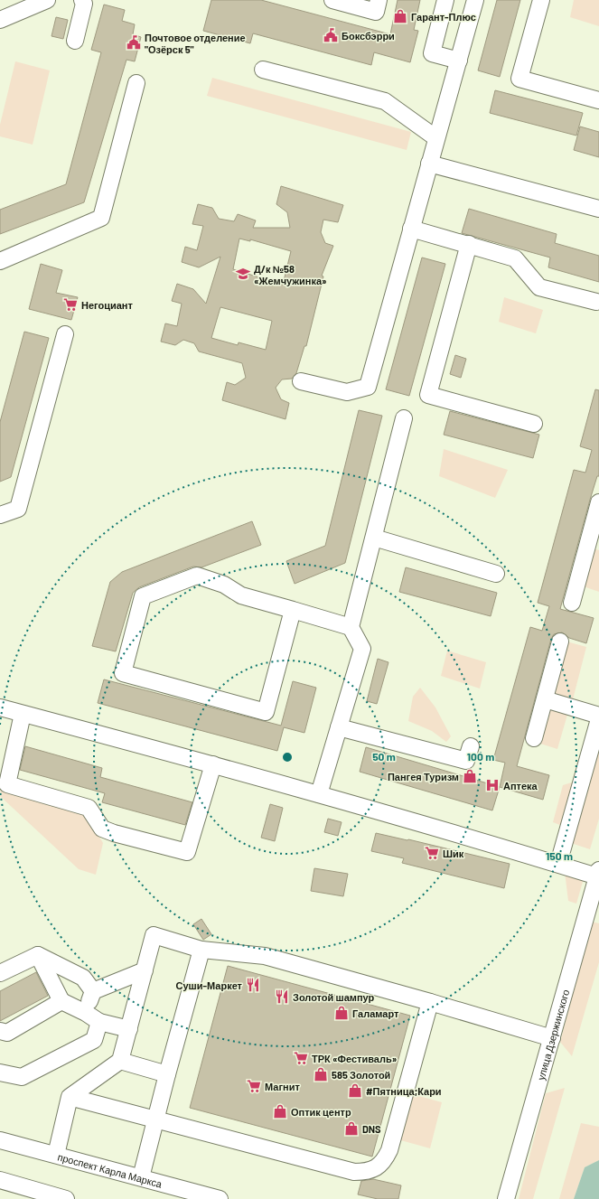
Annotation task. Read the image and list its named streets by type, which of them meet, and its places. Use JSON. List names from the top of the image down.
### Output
{
  "streets": {
    "street": ["улица Дзержинского", "проспект Карла Маркса"]
  },
  "places": {
    "shop": [
      "Гарант-Плюс",
      "Пангея Туризм",
      "Галамарт",
      "585 Золотой",
      "#Пятница;Кари",
      "Оптик центр",
      "DNS"
    ],
    "public building": ["Боксбэрри", "Почтовое отделение \"Озёрск 5\""],
    "school or university": ["Д/к №58 «Жемчужинка»"],
    "supermarket": [
      "Негоциант",
      "Шик",
      "ТРК «Фестиваль»",
      "Магнит"
    ],
    "hospital": ["Аптека"],
    "restaurant": ["Суши-Маркет", "Золотой шампур"]
  },
  "rings": ["50 m", "100 m", "150 m"]
}
